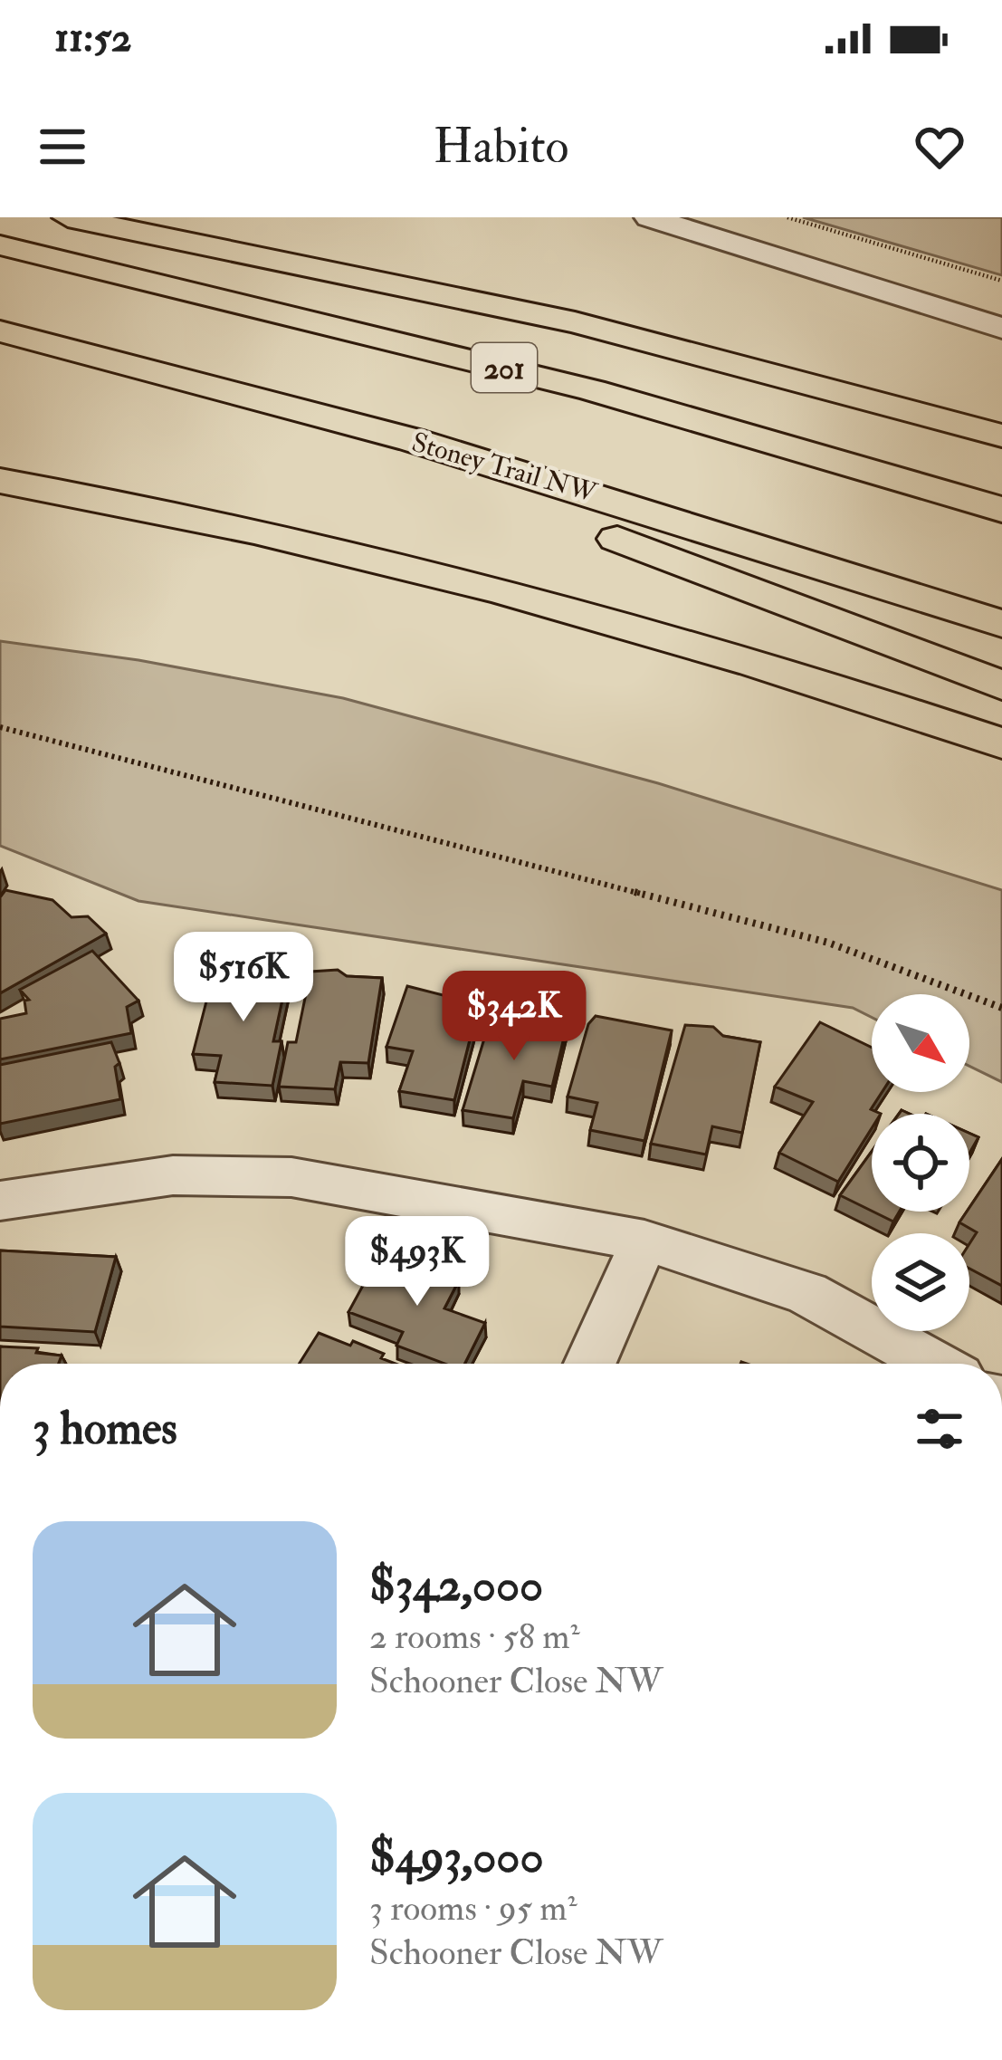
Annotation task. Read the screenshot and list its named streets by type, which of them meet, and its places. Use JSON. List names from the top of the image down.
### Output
{
  "streets": {
    "highway": ["201", "Stoney Trail NW"]
  },
  "north": "bottom right",
  "page": {
    "status": "11:52",
    "header": "Habito",
    "price": ["$516K", "$342K", "$493K"],
    "heading": "3 homes",
    "list": [
      {
        "name": "$342,000",
        "note": "2 rooms · 58 m² · Schooner Close NW"
      },
      {
        "name": "$493,000",
        "note": "3 rooms · 95 m² · Schooner Close NW"
      }
    ]
  }
}
